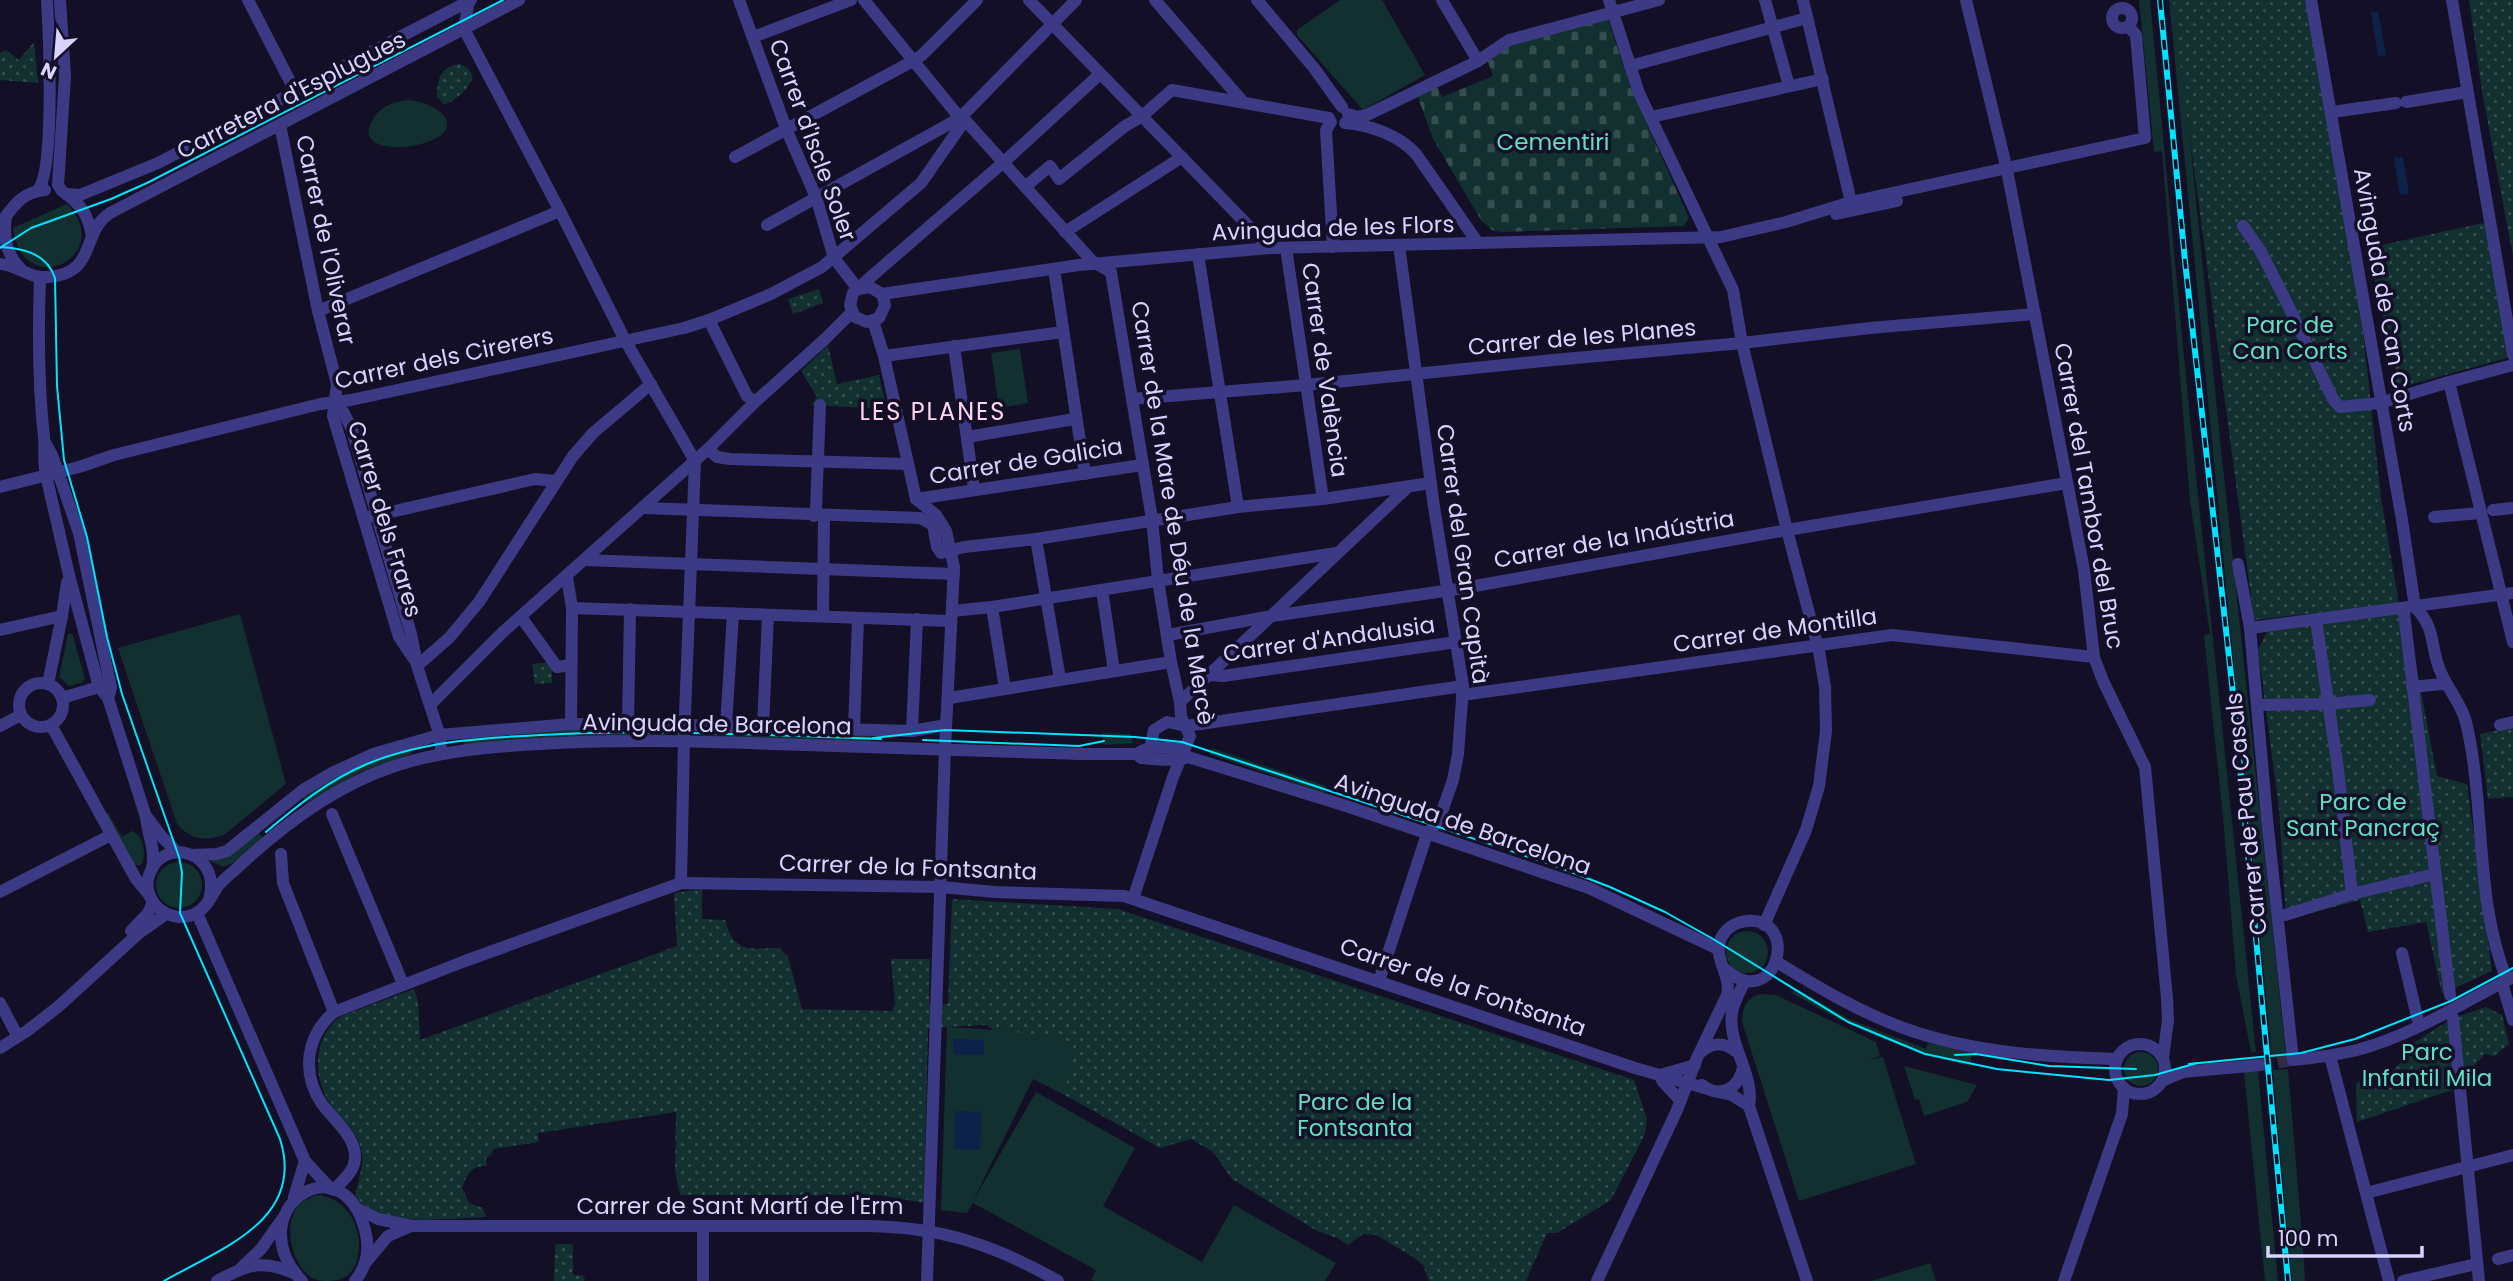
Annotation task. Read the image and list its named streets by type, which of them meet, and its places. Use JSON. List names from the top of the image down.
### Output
{
  "streets": {
    "street": [
      "Carretera d'Esplugues",
      "Carrer d'Iscle Soler",
      "Avinguda de les Flors",
      "Carrer de l'Oliverar",
      "Avinguda de Can Corts",
      "Carrer de les Planes",
      "Carrer dels Cirerers",
      "Carrer de València",
      "Carrer de Galicia",
      "Carrer del Tambor del Bruc",
      "Carrer de la Mare de Déu de la Mercè",
      "Carrer dels Frares",
      "Carrer de la Indústria",
      "Carrer del Gran Capità",
      "Carrer de Montilla",
      "Carrer d'Andalusia",
      "Avinguda de Barcelona",
      "Carrer de Pau Casals",
      "Carrer de la Fontsanta",
      "Carrer de Sant Martí de l'Erm"
    ]
  },
  "crossings": [
    ["Carretera d'Esplugues", "Carrer de l'Oliverar"],
    ["Carrer d'Iscle Soler", "Avinguda de les Flors"],
    ["Carrer d'Iscle Soler", "Carrer dels Cirerers"],
    ["Avinguda de les Flors", "Carrer de València"],
    ["Avinguda de les Flors", "Carrer del Tambor del Bruc"],
    ["Avinguda de les Flors", "Carrer de la Mare de Déu de la Mercè"],
    ["Avinguda de les Flors", "Carrer del Gran Capità"],
    ["Carrer de l'Oliverar", "Carrer dels Cirerers"],
    ["Carrer de l'Oliverar", "Carrer dels Frares"],
    ["Carrer de les Planes", "Carrer de València"],
    ["Carrer de les Planes", "Carrer del Tambor del Bruc"],
    ["Carrer de les Planes", "Carrer de la Mare de Déu de la Mercè"],
    ["Carrer de les Planes", "Carrer del Gran Capità"],
    ["Carrer dels Cirerers", "Carrer dels Frares"],
    ["Carrer de Galicia", "Carrer de la Mare de Déu de la Mercè"],
    ["Carrer del Tambor del Bruc", "Carrer de la Indústria"],
    ["Carrer del Tambor del Bruc", "Carrer de Montilla"],
    ["Carrer de la Mare de Déu de la Mercè", "Carrer de la Indústria"],
    ["Carrer de la Mare de Déu de la Mercè", "Carrer de Montilla"],
    ["Carrer de la Mare de Déu de la Mercè", "Avinguda de Barcelona"],
    ["Carrer de la Mare de Déu de la Mercè", "Carrer de la Fontsanta"],
    ["Carrer dels Frares", "Avinguda de Barcelona"],
    ["Carrer de la Indústria", "Carrer del Gran Capità"],
    ["Carrer del Gran Capità", "Carrer de Montilla"],
    ["Carrer del Gran Capità", "Carrer d'Andalusia"],
    ["Carrer del Gran Capità", "Avinguda de Barcelona"],
    ["Carrer del Gran Capità", "Carrer de la Fontsanta"],
    ["Carrer de Montilla", "Avinguda de Barcelona"],
    ["Avinguda de Barcelona", "Carrer de Sant Martí de l'Erm"]
  ],
  "districts": ["LES PLANES"],
  "parks": [
    "Cementiri",
    "Parc de Can Corts",
    "Parc de Sant Pancraç",
    "Parc Infantil Mila",
    "Parc de la Fontsanta"
  ],
  "scale_bar": "100 m",
  "north": "bottom left"
}
